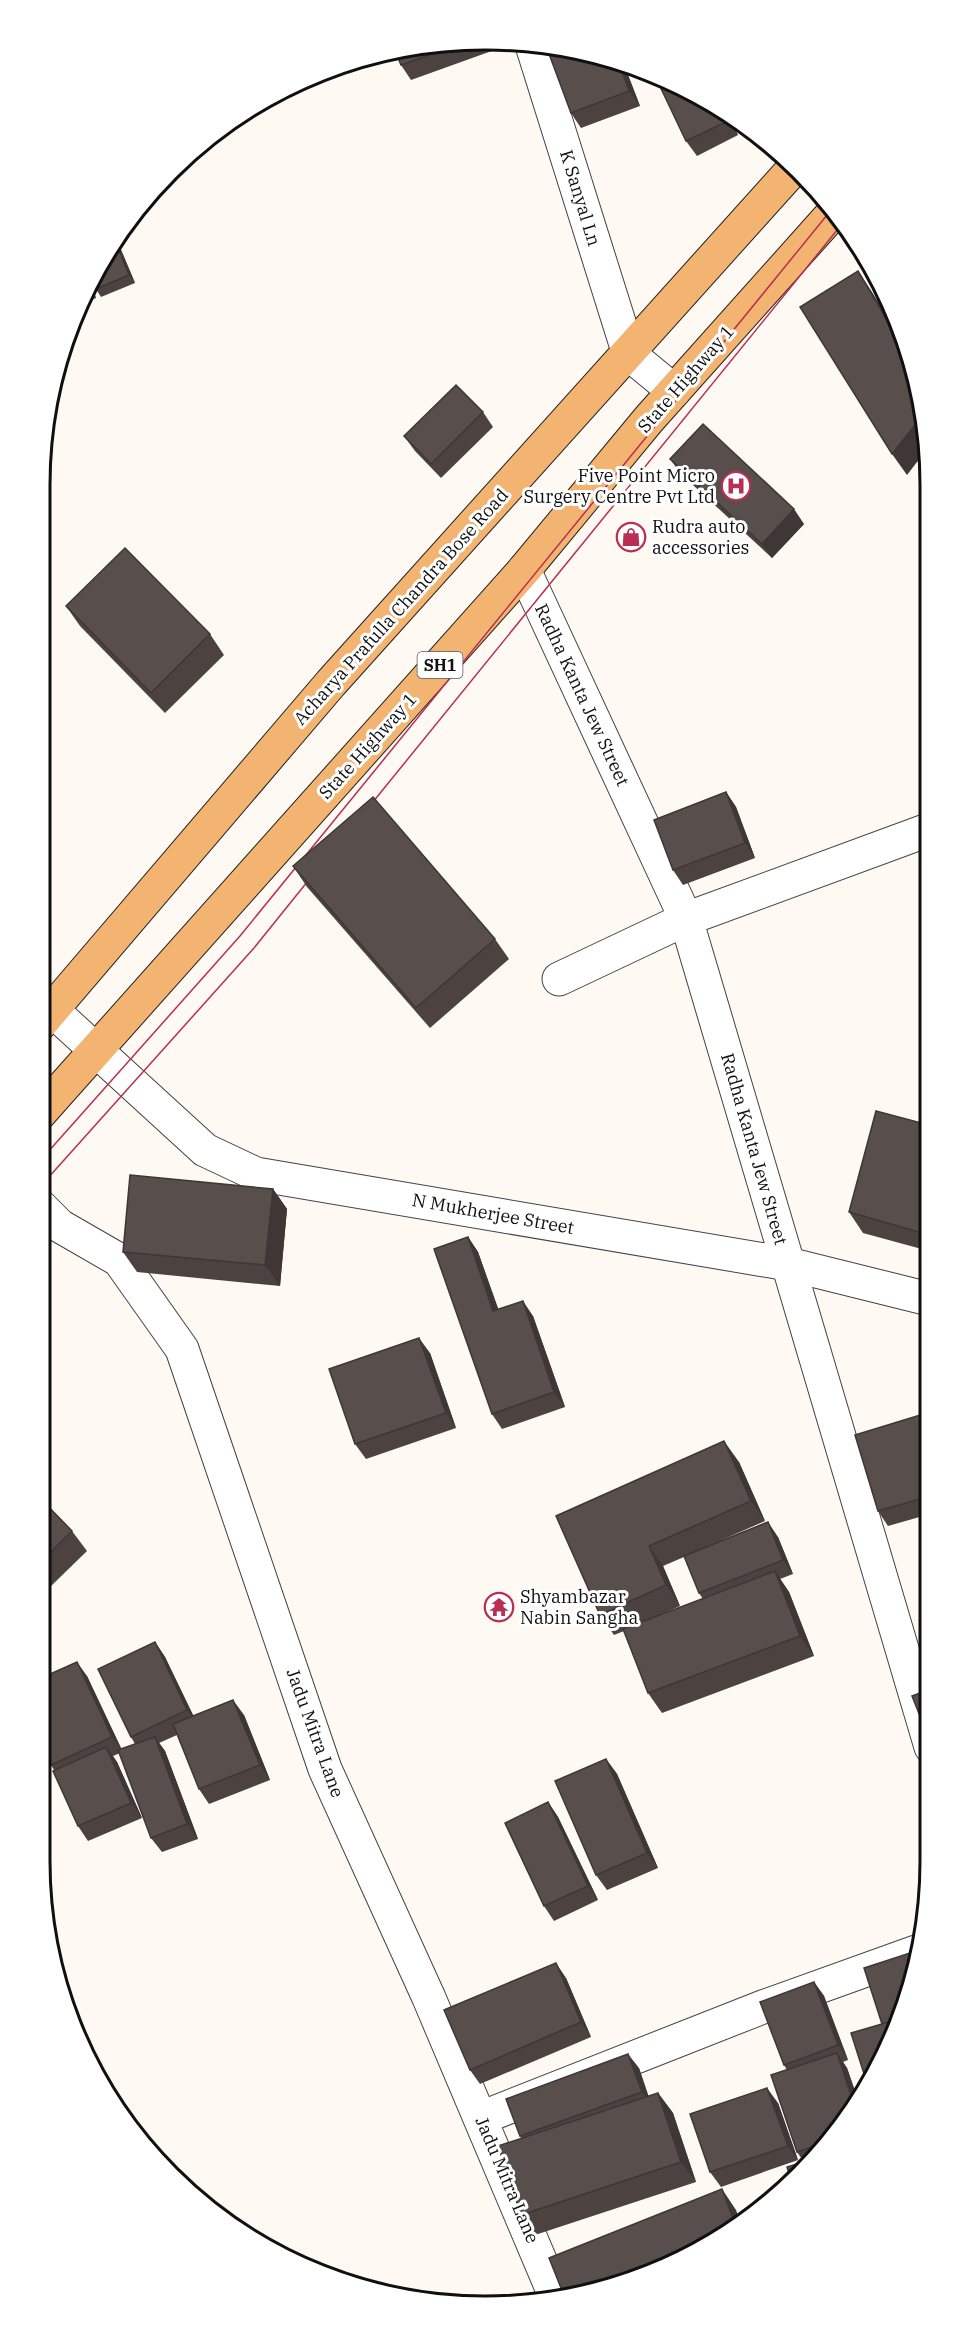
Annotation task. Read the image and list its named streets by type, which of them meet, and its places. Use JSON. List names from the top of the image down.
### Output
{
  "streets": {
    "main road": ["State Highway 1", "Acharya Prafulla Chandra Bose Road", "SH1"],
    "street": [
      "K Sanyal Ln",
      "Radha Kanta Jew Street",
      "N Mukherjee Street",
      "Jadu Mitra Lane"
    ]
  },
  "crossings": [
    ["K Sanyal Ln", "Acharya Prafulla Chandra Bose Road"],
    ["State Highway 1", "Radha Kanta Jew Street"],
    ["State Highway 1", "N Mukherjee Street"],
    ["Radha Kanta Jew Street", "N Mukherjee Street"]
  ],
  "places": {
    "hospital": ["Five Point Micro Surgery Centre Pvt Ltd"],
    "shop": ["Rudra auto accessories"],
    "temple": ["Shyambazar Nabin Sangha"]
  }
}
